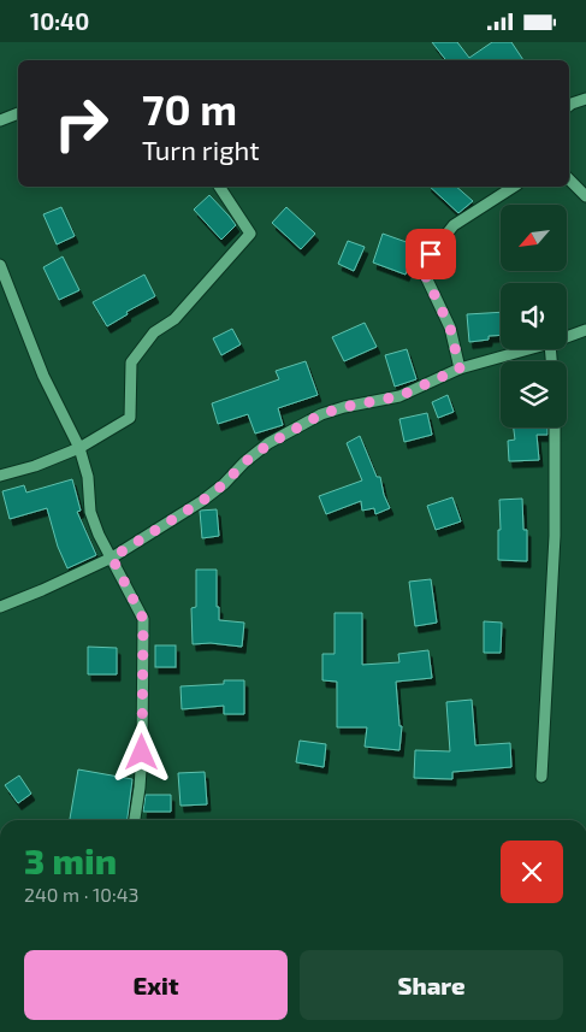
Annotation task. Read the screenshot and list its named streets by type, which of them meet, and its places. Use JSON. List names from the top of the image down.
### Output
{
  "north": "bottom left",
  "page": {
    "status": "10:40",
    "turn": ["70 m", "Turn right"],
    "heading": ["3 min", "240 m · 10:43"],
    "buttons": ["Exit", "Share"]
  }
}
